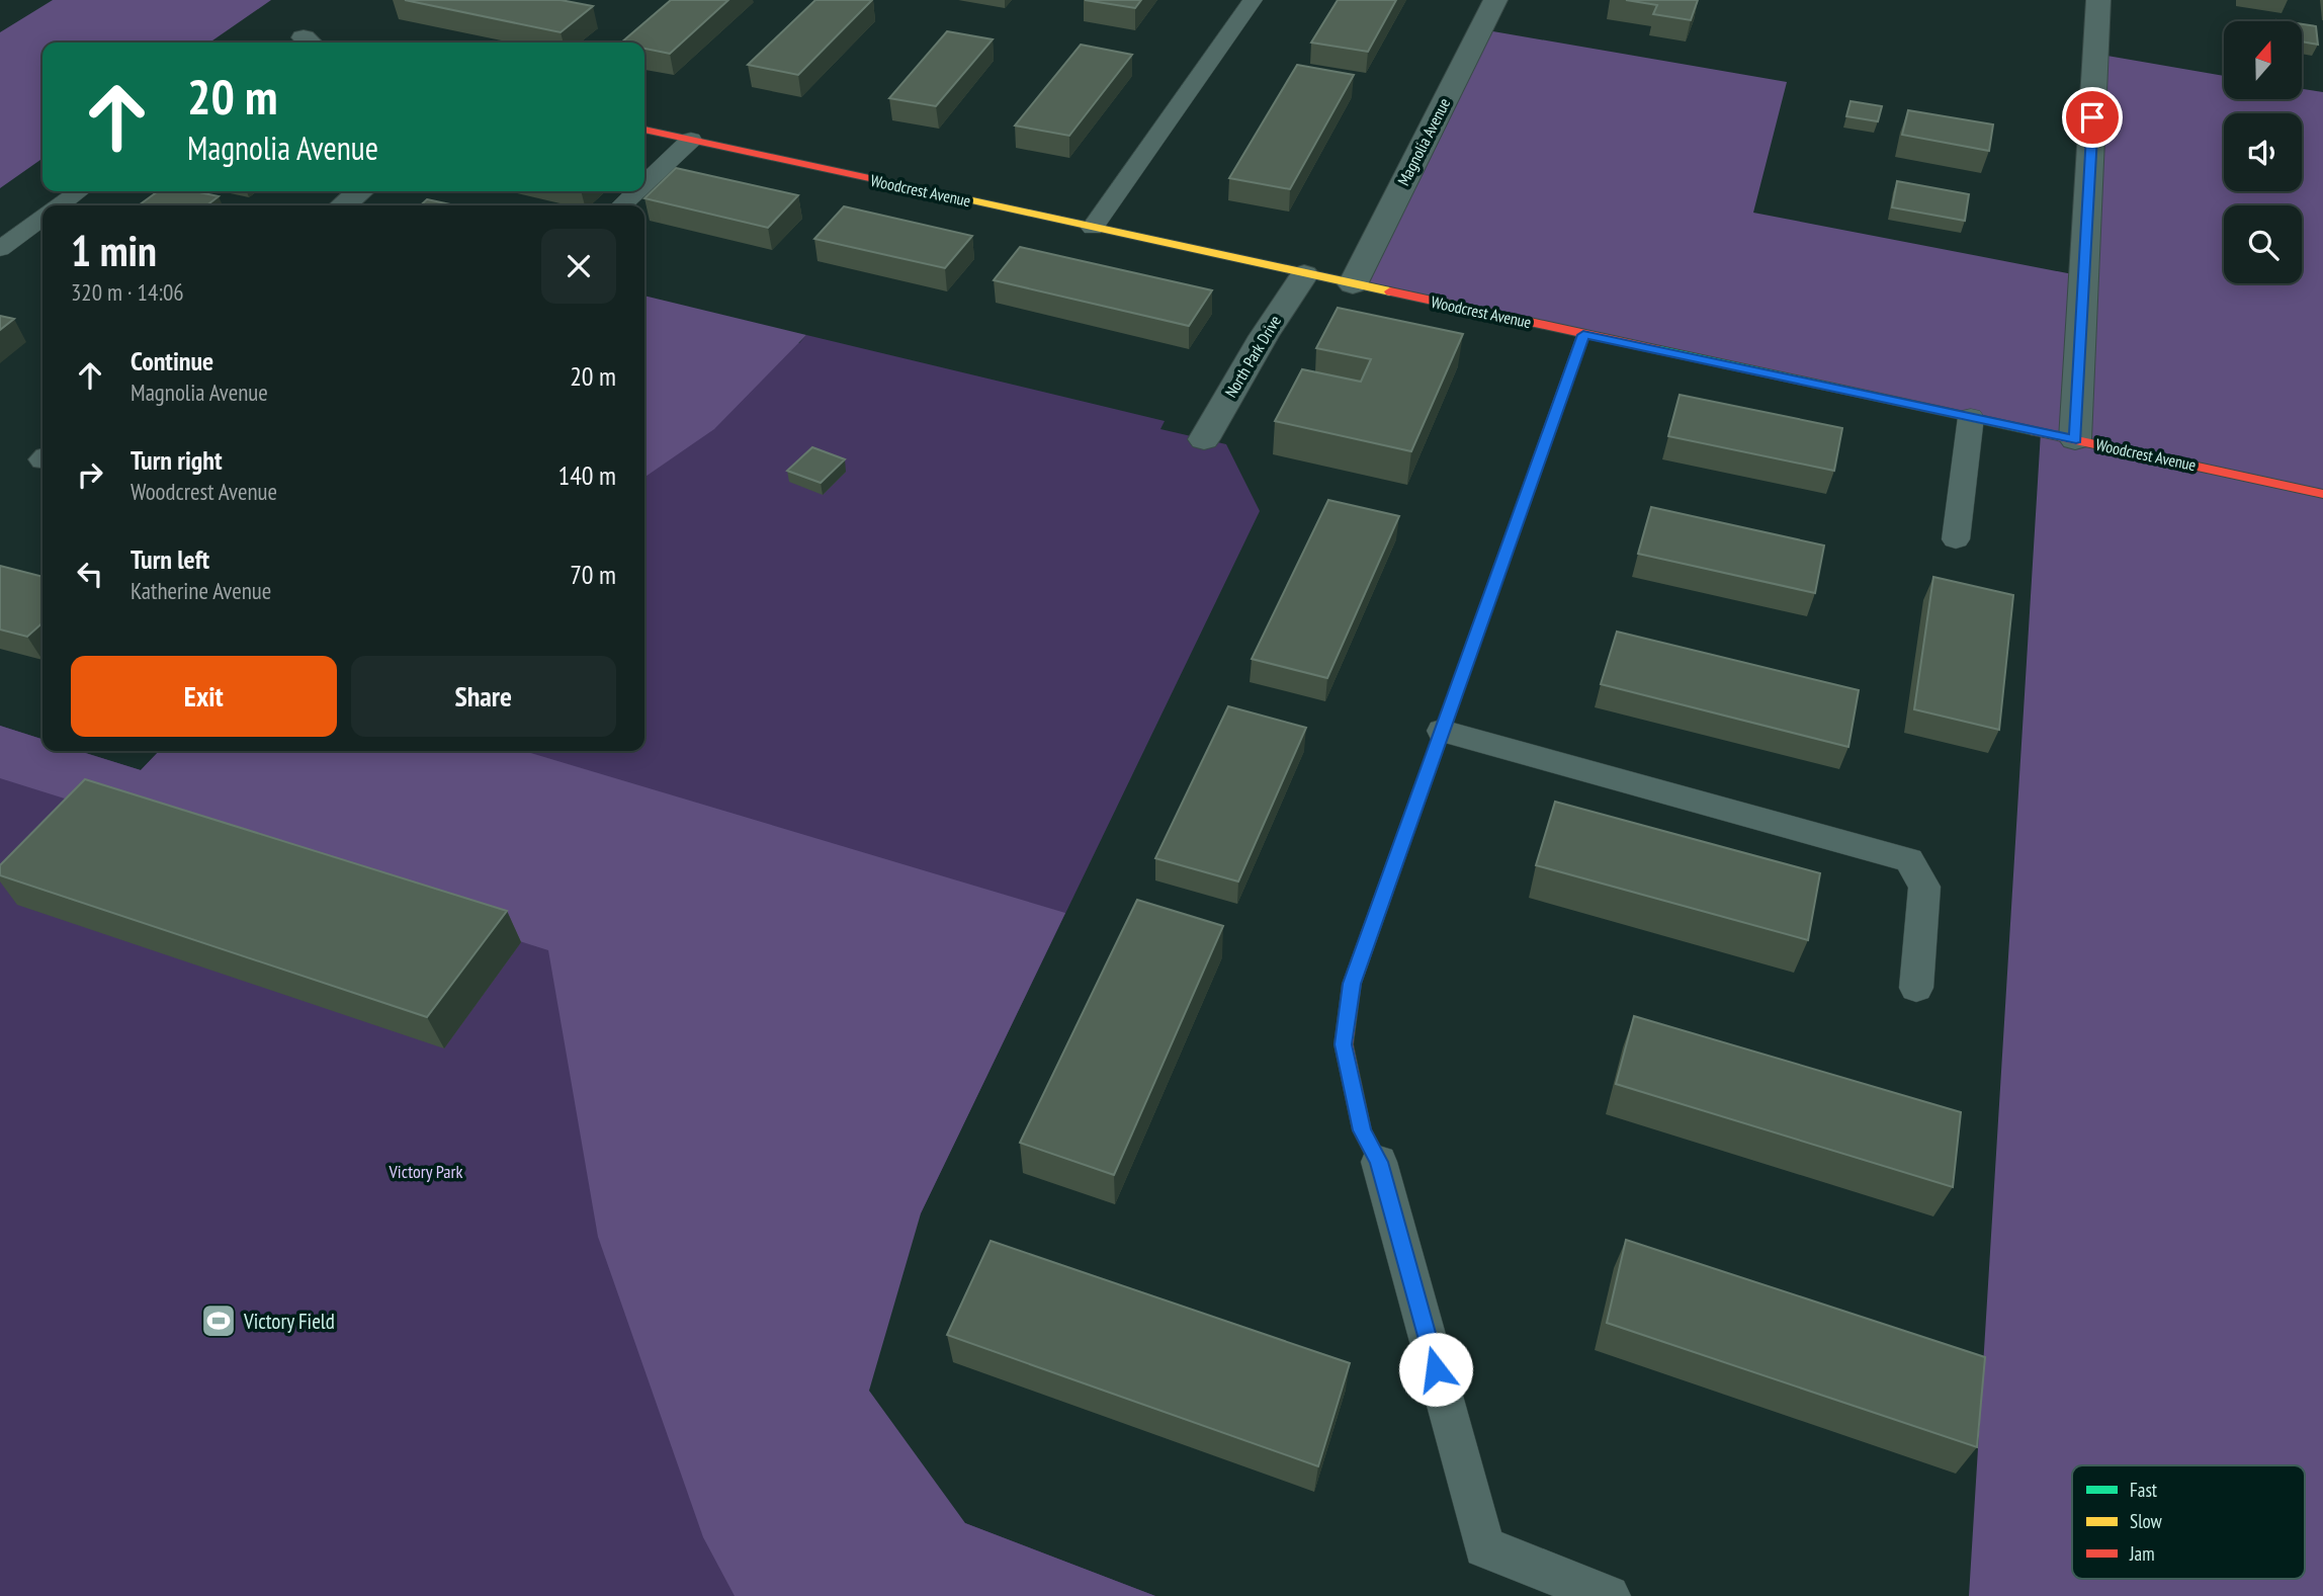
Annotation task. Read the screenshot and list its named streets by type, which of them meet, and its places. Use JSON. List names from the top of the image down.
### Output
{
  "streets": {
    "street": ["Magnolia Avenue", "Woodcrest Avenue", "North Park Drive"]
  },
  "crossings": [
    ["Magnolia Avenue", "Woodcrest Avenue"],
    ["Woodcrest Avenue", "North Park Drive"]
  ],
  "parks": ["Victory Park"],
  "places": {
    "sports": ["Victory Field"]
  },
  "legend": ["Fast", "Slow", "Jam"],
  "north": "top",
  "page": {
    "turn": ["20 m", "Magnolia Avenue"],
    "heading": ["1 min", "320 m · 14:06"],
    "list": [
      {
        "name": "Continue",
        "note": "Magnolia Avenue",
        "value": "20 m"
      },
      {
        "name": "Turn right",
        "note": "Woodcrest Avenue",
        "value": "140 m"
      },
      {
        "name": "Turn left",
        "note": "Katherine Avenue",
        "value": "70 m"
      }
    ],
    "buttons": ["Exit", "Share"]
  }
}
